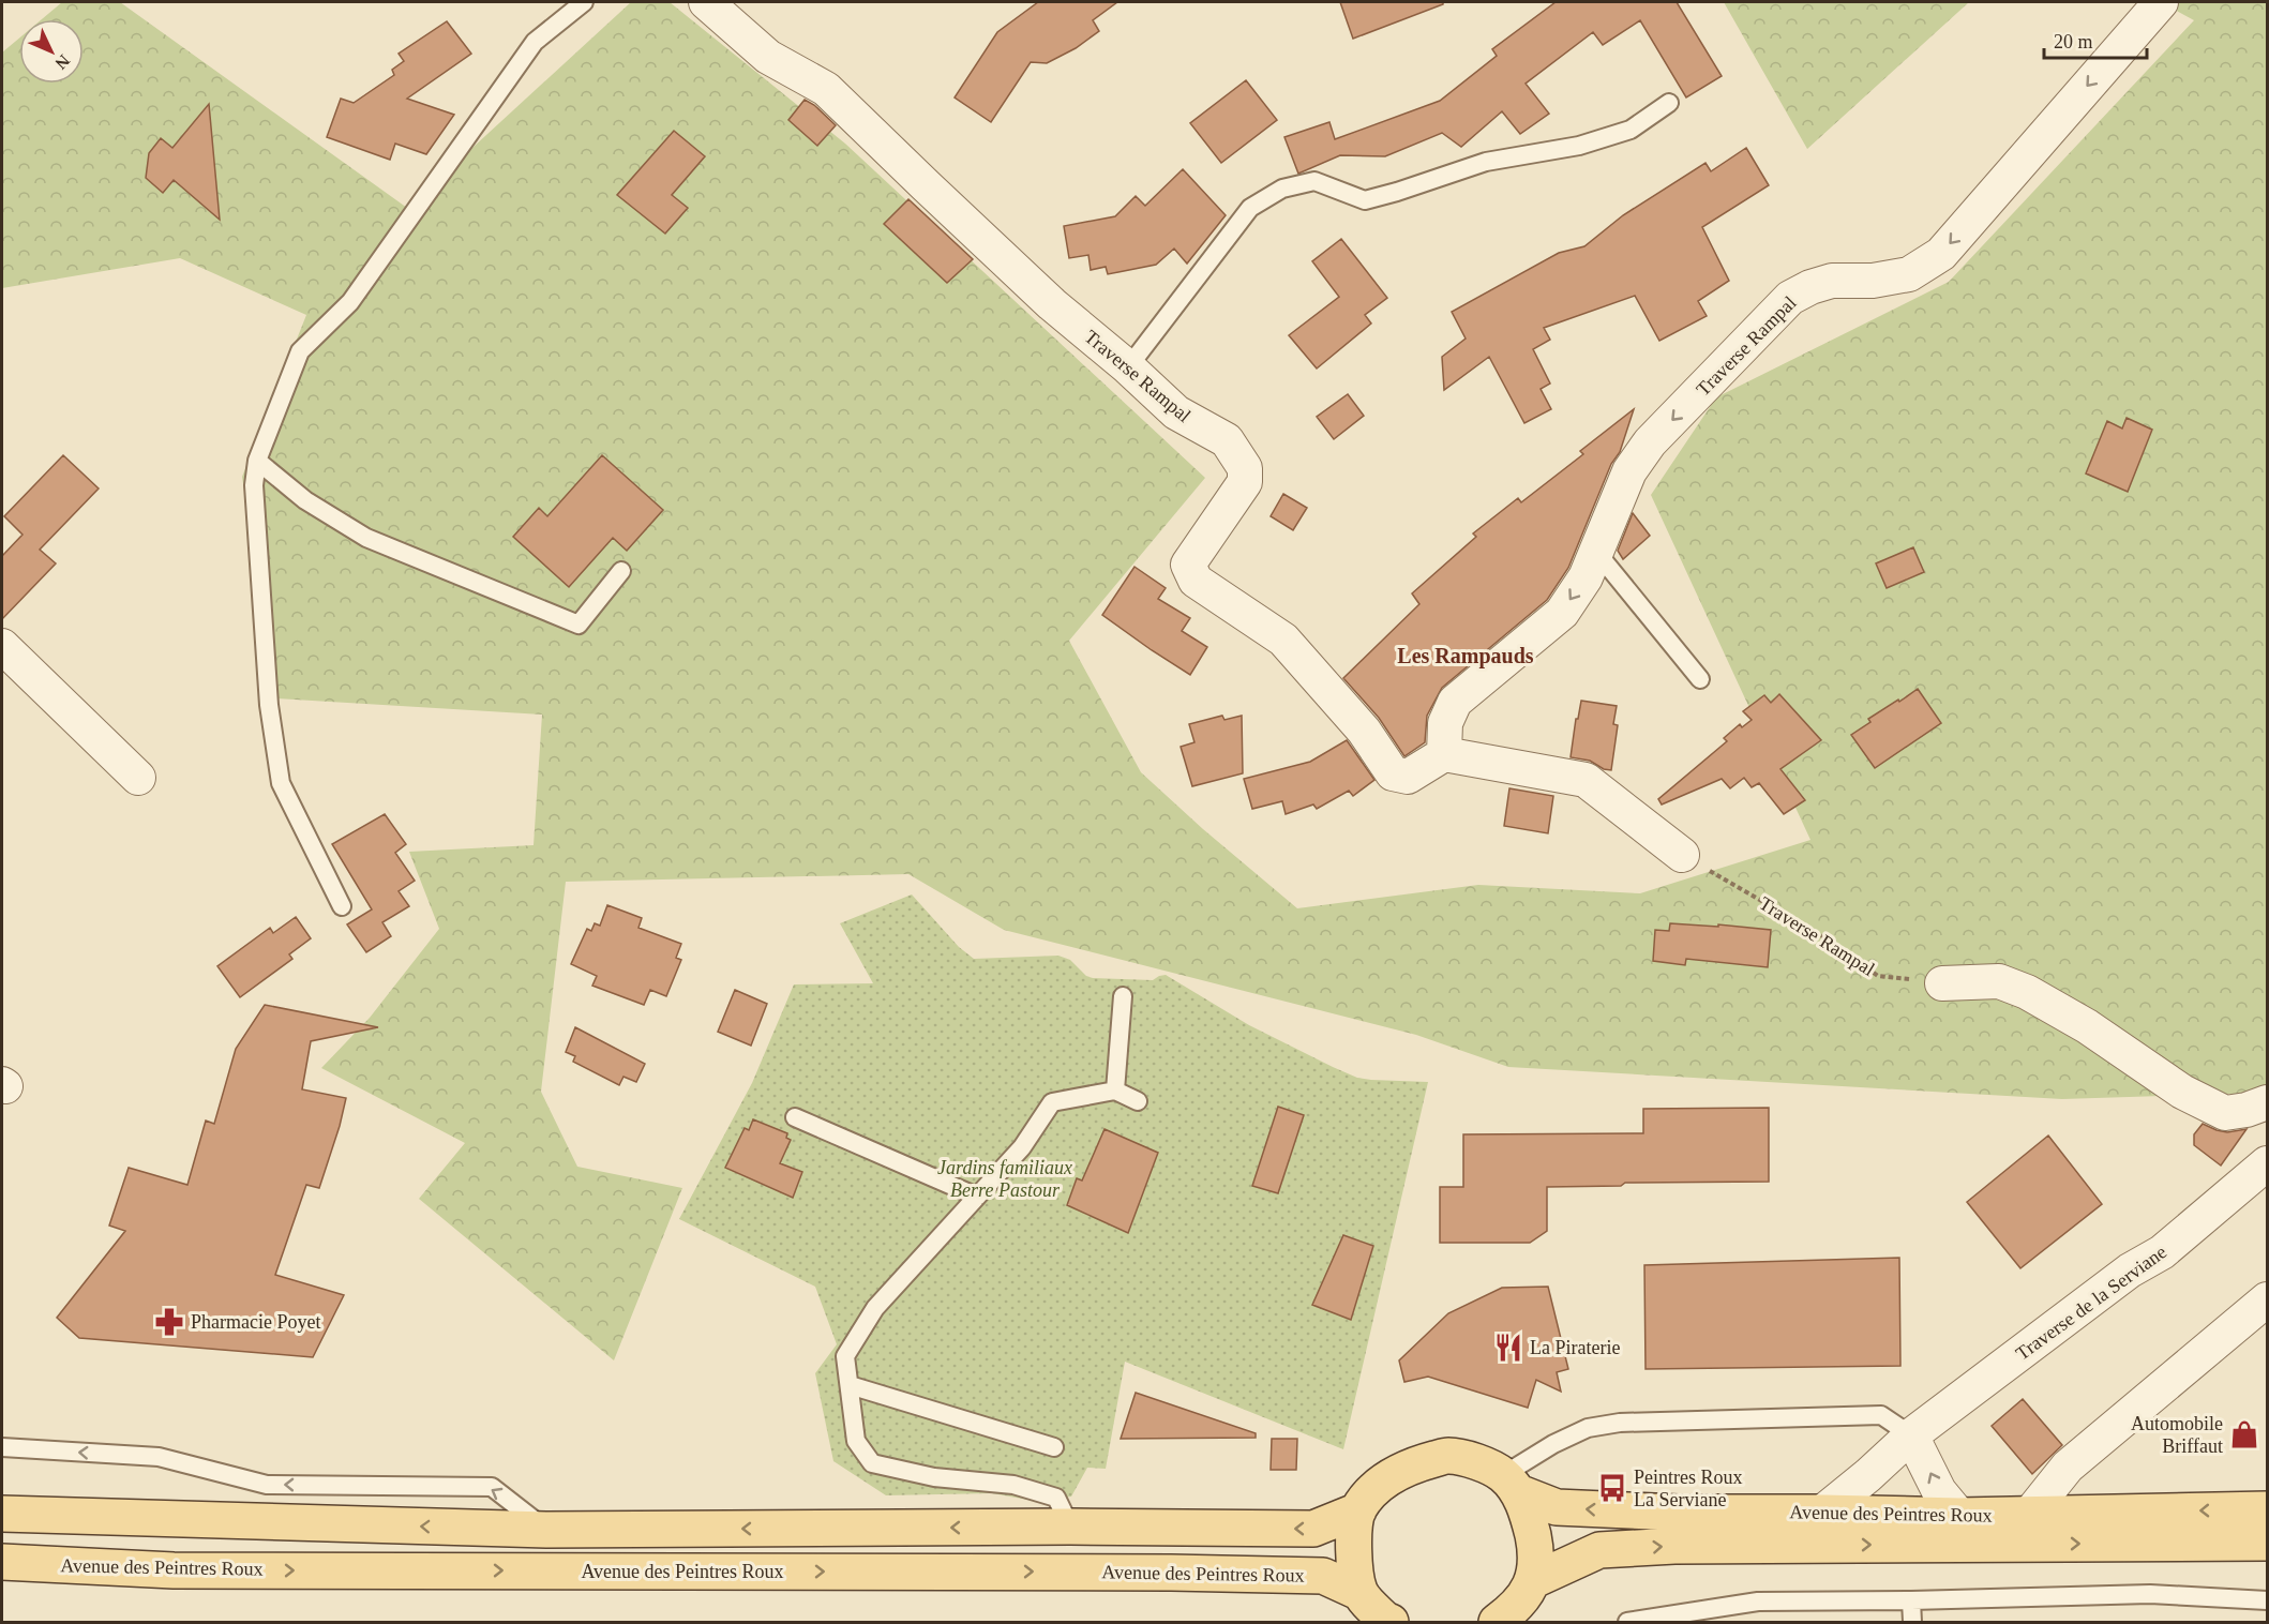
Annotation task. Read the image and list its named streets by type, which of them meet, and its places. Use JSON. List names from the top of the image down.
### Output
{
  "streets": {
    "main road": ["Avenue des Peintres Roux"],
    "street": ["Traverse Rampal", "Traverse de la Serviane"]
  },
  "crossings": [
    ["Traverse de la Serviane", "Avenue des Peintres Roux"]
  ],
  "one_way": ["Traverse Rampal"],
  "districts": ["Les Rampauds"],
  "parks": ["Jardins familiaux Berre Pastour"],
  "places": {
    "pharmacy": ["Pharmacie Poyet"],
    "restaurant": ["La Piraterie"],
    "shop": ["Automobile Briffaut"],
    "bus stop": ["Peintres Roux La Serviane"]
  },
  "scale_bar": "20 m",
  "north": "bottom right"
}
